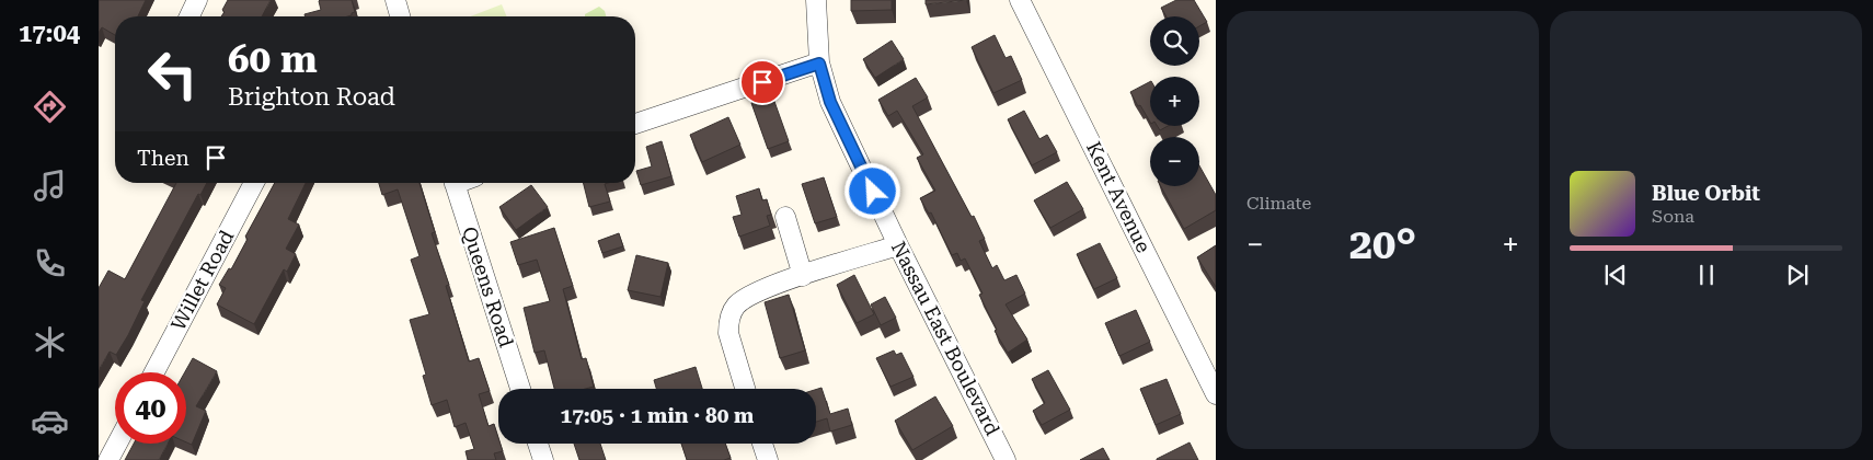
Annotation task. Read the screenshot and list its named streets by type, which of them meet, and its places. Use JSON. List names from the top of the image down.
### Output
{
  "streets": {
    "street": [
      "Kent Avenue",
      "Willet Road",
      "Queens Road",
      "Nassau East Boulevard"
    ]
  },
  "page": {
    "tabs": "17:04",
    "tile": "Climate",
    "map_buttons": ["+", "−"],
    "turn": ["60 m", "Brighton Road"],
    "then": "Then",
    "song": ["Blue Orbit", "Sona"],
    "heat": ["−", "20°", "+"],
    "limit": "40",
    "trip": "17:05 · 1 min · 80 m"
  }
}
